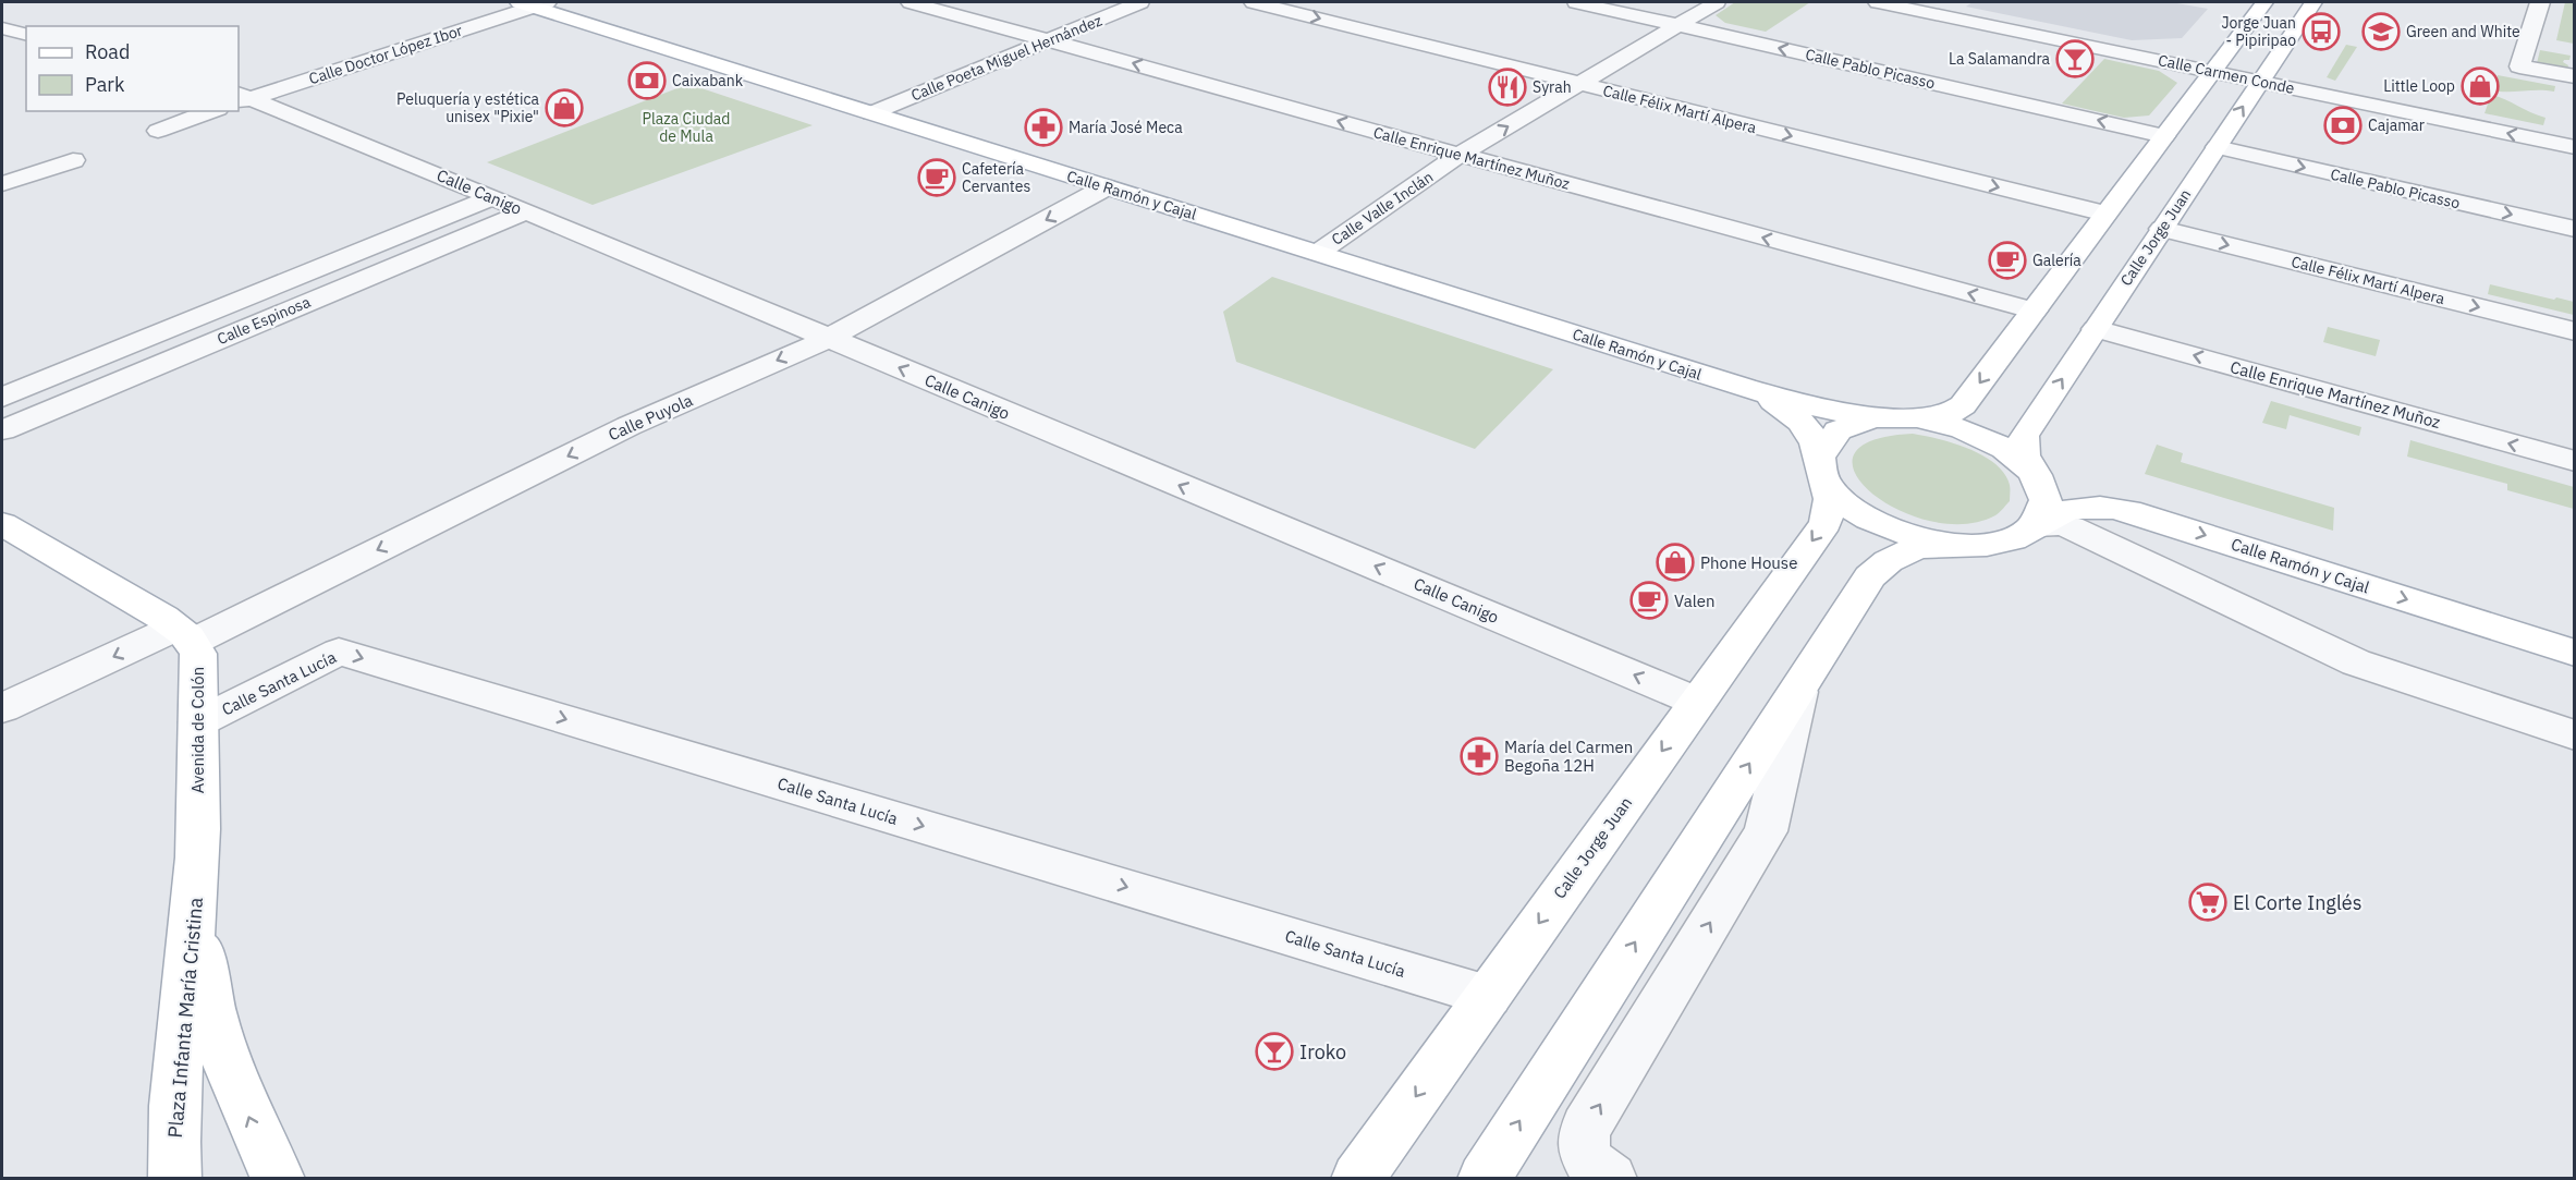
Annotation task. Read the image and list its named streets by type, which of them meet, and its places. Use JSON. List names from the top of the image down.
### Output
{
  "streets": {
    "main road": [
      "Calle Ramón y Cajal",
      "Calle Jorge Juan",
      "Avenida de Colón",
      "Plaza Infanta María Cristina"
    ],
    "street": [
      "Calle Doctor López Ibor",
      "Calle Poeta Miguel Hernández",
      "Calle Pablo Picasso",
      "Calle Carmen Conde",
      "Calle Félix Martí Alpera",
      "Calle Enrique Martínez Muñoz",
      "Calle Canigo",
      "Calle Valle Inclán",
      "Calle Espinosa",
      "Calle Puyola",
      "Calle Santa Lucía"
    ]
  },
  "crossings": [
    ["Calle Doctor López Ibor", "Calle Canigo"],
    ["Calle Doctor López Ibor", "Calle Ramón y Cajal"],
    ["Calle Poeta Miguel Hernández", "Calle Enrique Martínez Muñoz"],
    ["Calle Poeta Miguel Hernández", "Calle Ramón y Cajal"],
    ["Calle Pablo Picasso", "Calle Valle Inclán"],
    ["Calle Pablo Picasso", "Calle Jorge Juan"],
    ["Calle Carmen Conde", "Calle Jorge Juan"],
    ["Calle Félix Martí Alpera", "Calle Valle Inclán"],
    ["Calle Félix Martí Alpera", "Calle Jorge Juan"],
    ["Calle Enrique Martínez Muñoz", "Calle Valle Inclán"],
    ["Calle Enrique Martínez Muñoz", "Calle Jorge Juan"],
    ["Calle Canigo", "Calle Jorge Juan"],
    ["Calle Canigo", "Calle Espinosa"],
    ["Calle Canigo", "Calle Puyola"],
    ["Calle Ramón y Cajal", "Calle Valle Inclán"],
    ["Calle Ramón y Cajal", "Calle Jorge Juan"],
    ["Calle Ramón y Cajal", "Calle Puyola"],
    ["Calle Jorge Juan", "Calle Santa Lucía"],
    ["Calle Puyola", "Avenida de Colón"],
    ["Calle Santa Lucía", "Avenida de Colón"],
    ["Avenida de Colón", "Plaza Infanta María Cristina"]
  ],
  "one_way": [
    "Calle Carmen Conde",
    "Calle Félix Martí Alpera",
    "Calle Canigo",
    "Calle Puyola",
    "Calle Santa Lucía"
  ],
  "parks": ["Plaza Ciudad de Mula"],
  "places": {
    "bus stop": ["Jorge Juan - Pipiripao"],
    "school or university": ["Green and White"],
    "bar": ["La Salamandra", "Iroko"],
    "bank": ["Caixabank", "Cajamar"],
    "shop": ["Little Loop", "Peluquería y estética unisex \"Pixie\"", "Phone House"],
    "restaurant": ["Syrah"],
    "pharmacy": ["María José Meca", "María del Carmen Begoña 12H"],
    "cafe": ["Cafetería Cervantes", "Galería", "Valen"],
    "supermarket": ["El Corte Inglés"]
  },
  "legend": ["Road", "Park"]
}
